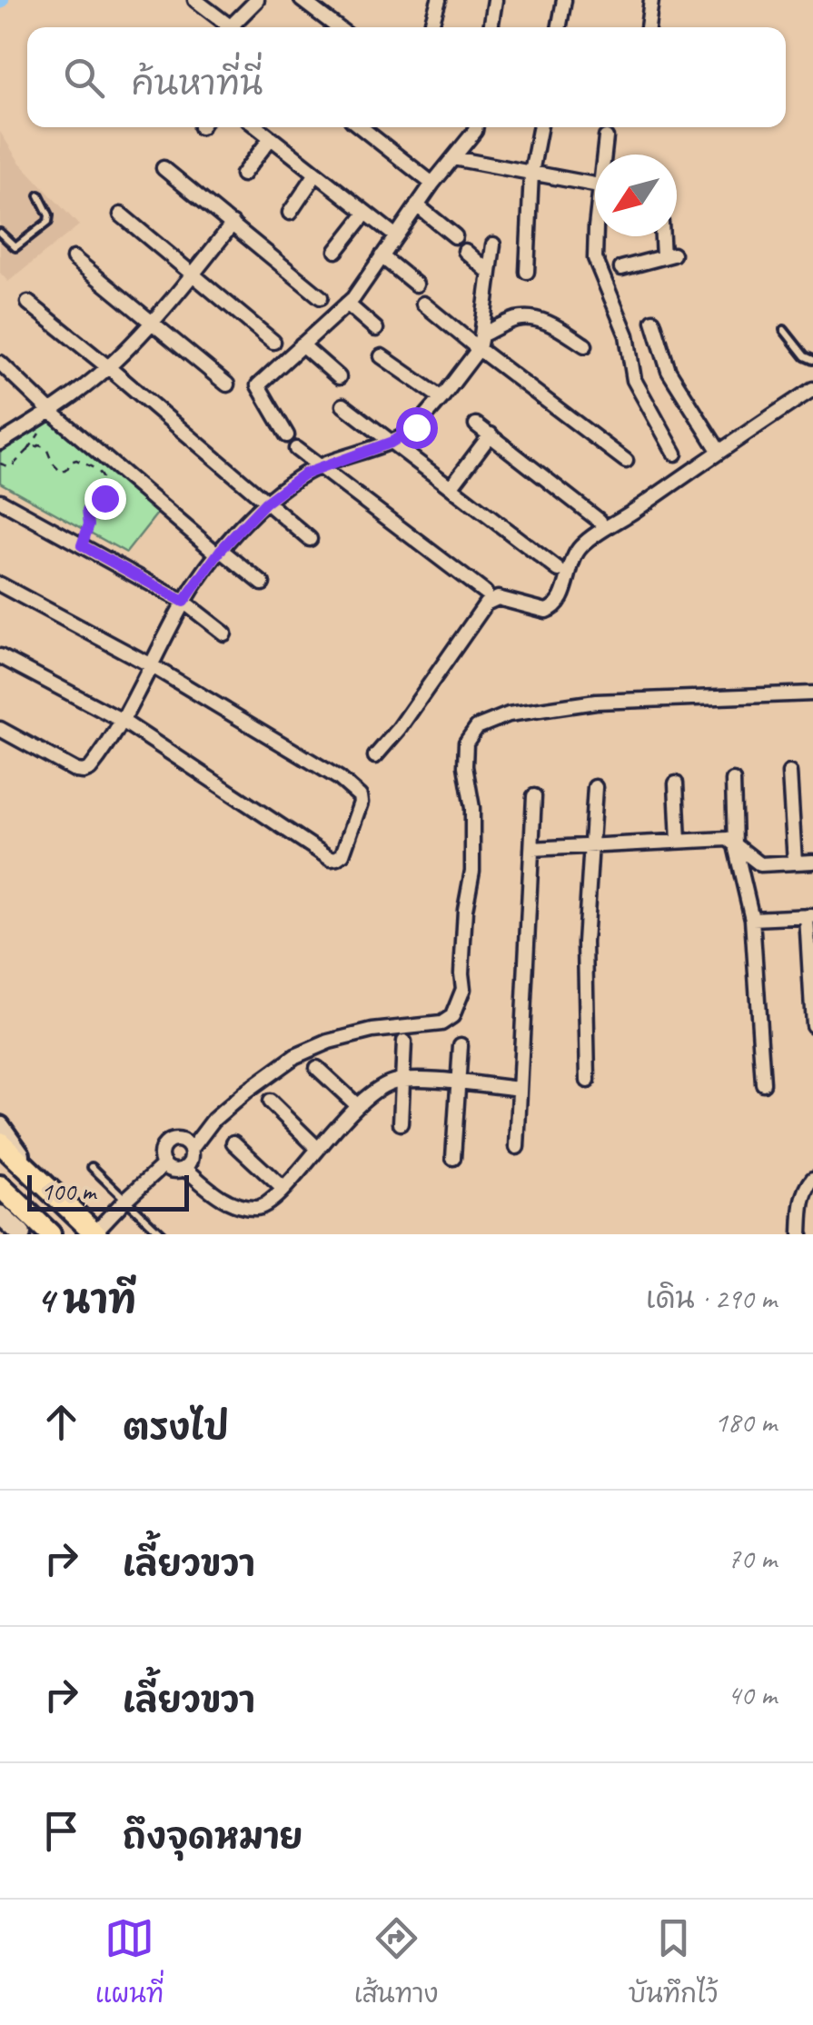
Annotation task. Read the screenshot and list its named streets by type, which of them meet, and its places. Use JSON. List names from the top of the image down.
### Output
{
  "scale_bar": "100 m",
  "north": "bottom left",
  "page": {
    "search": "ค้นหาที่นี่",
    "scale": "100 m",
    "heading": ["4 นาที", "เดิน · 290 m"],
    "list": [
      ["ตรงไป", "180 m"],
      ["เลี้ยวขวา", "70 m"],
      ["เลี้ยวขวา", "40 m"],
      "ถึงจุดหมาย"
    ],
    "nav": ["แผนที่", "เส้นทาง", "บันทึกไว้"]
  }
}
